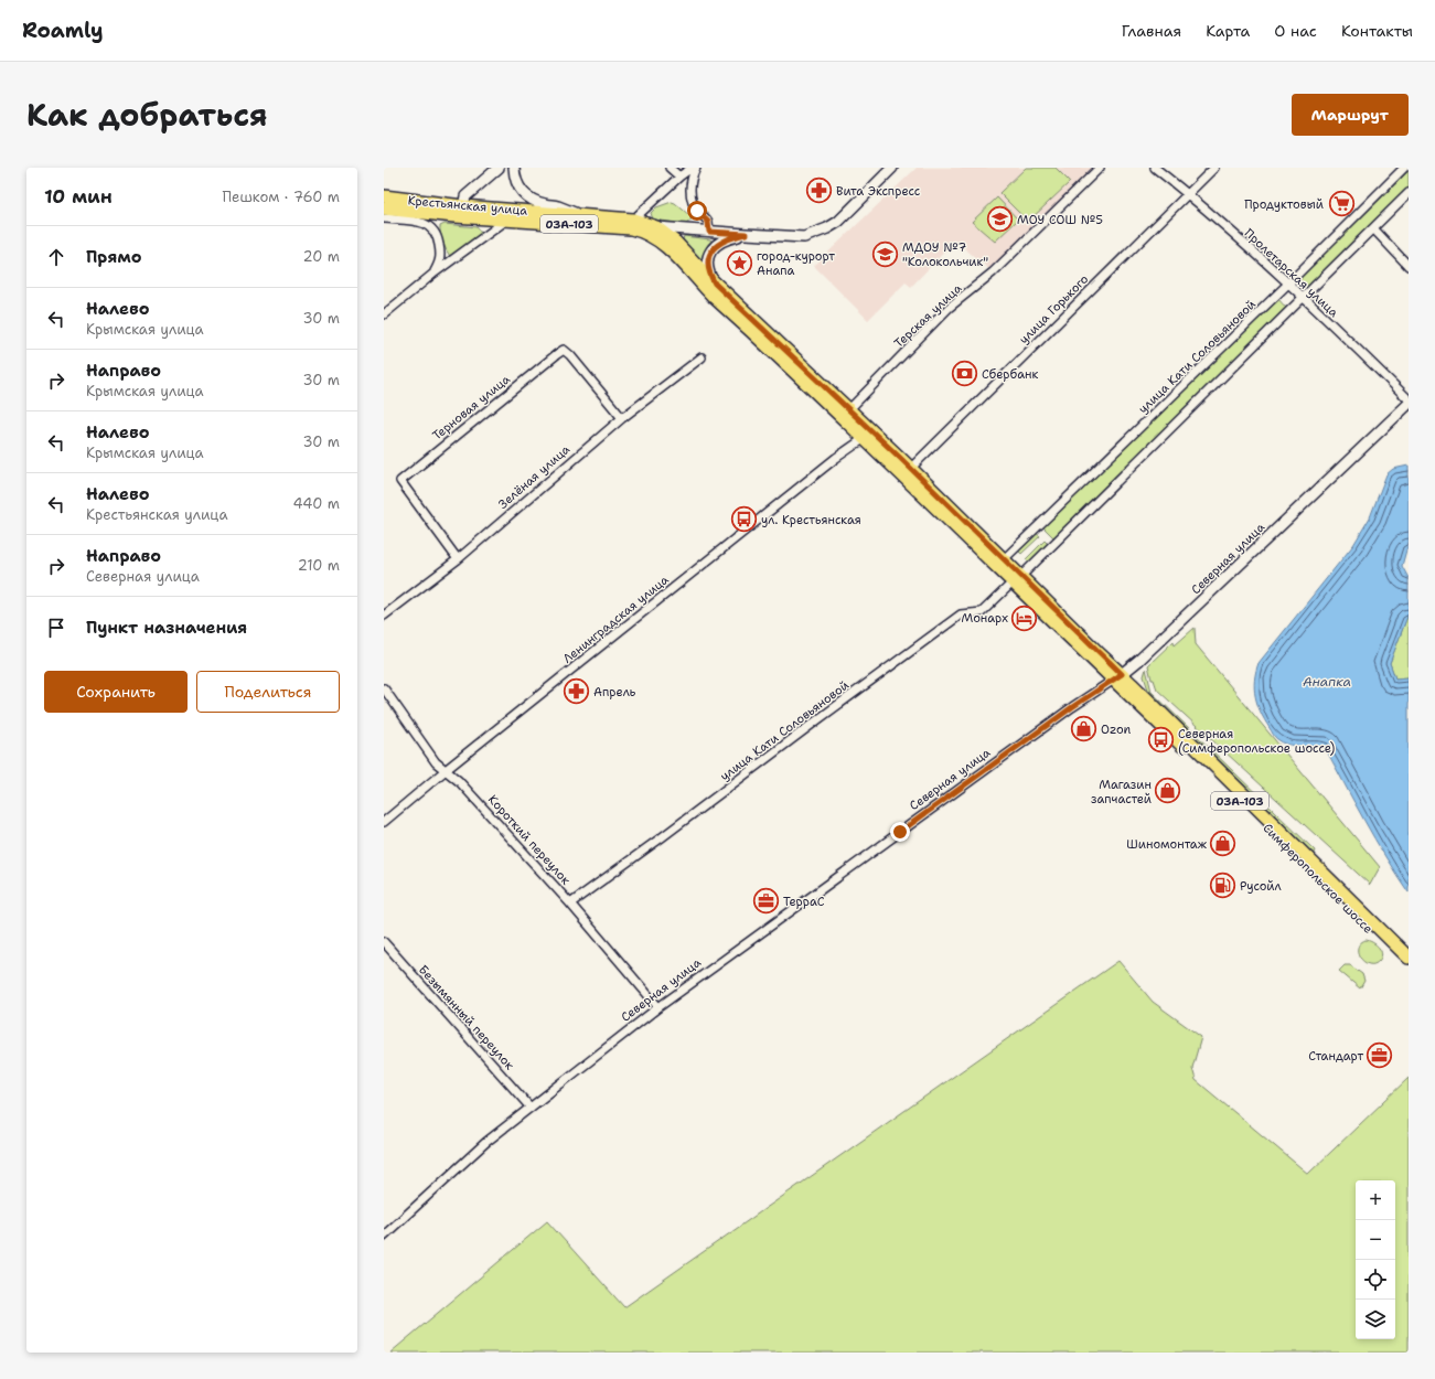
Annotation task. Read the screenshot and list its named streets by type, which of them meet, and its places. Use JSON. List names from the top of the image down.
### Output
{
  "streets": {
    "main road": ["Крестьянская улица", "03А-103", "Симферопольское шоссе"],
    "street": [
      "Пролетарская улица",
      "улица Горького",
      "Терская улица",
      "улица Кати Соловьяновой",
      "Терновая улица",
      "Зелёная улица",
      "Северная улица",
      "Ленинградская улица",
      "Короткий переулок",
      "Безымянный переулок"
    ]
  },
  "crossings": [
    ["Крестьянская улица", "улица Горького"],
    ["Крестьянская улица", "Терская улица"],
    ["Крестьянская улица", "улица Кати Соловьяновой"],
    ["Крестьянская улица", "Северная улица"],
    ["Крестьянская улица", "Ленинградская улица"],
    ["Крестьянская улица", "Симферопольское шоссе"],
    ["Пролетарская улица", "улица Горького"],
    ["Пролетарская улица", "улица Кати Соловьяновой"],
    ["улица Кати Соловьяновой", "Короткий переулок"],
    ["Терновая улица", "Зелёная улица"],
    ["Северная улица", "Короткий переулок"],
    ["Северная улица", "Симферопольское шоссе"],
    ["Северная улица", "Безымянный переулок"],
    ["Ленинградская улица", "Короткий переулок"]
  ],
  "water": ["Анапка"],
  "places": {
    "pharmacy": ["Вита Экспресс", "Апрель"],
    "supermarket": ["Продуктовый"],
    "school or university": ["МОУ СОШ №5", "МДОУ №7 \"Колокольчик\""],
    "place": ["город-курорт Анапа"],
    "bank": ["Сбербанк"],
    "bus stop": ["ул. Крестьянская", "Северная (Симферопольское шоссе)"],
    "hotel": ["Монарх"],
    "shop": ["Ozon", "Магазин запчастей", "Шиномонтаж"],
    "fuel station": ["Русойл"],
    "office": ["ТерраС", "Стандарт"]
  },
  "page": {
    "header": "Roamly",
    "nav": [
      "Главная",
      "Карта",
      "О нас",
      "Контакты"
    ],
    "title": "Как добраться",
    "buttons": [
      "Маршрут",
      ["Сохранить", "Поделиться"]
    ],
    "heading": ["10 мин", "Пешком · 760 m"],
    "list": [
      ["Прямо", "20 m"],
      ["Налево", "Крымская улица", "30 m"],
      ["Направо", "Крымская улица", "30 m"],
      ["Налево", "Крымская улица", "30 m"],
      ["Налево", "Крестьянская улица", "440 m"],
      ["Направо", "Северная улица", "210 m"],
      "Пункт назначения"
    ],
    "map_buttons": ["+", "−"]
  }
}
